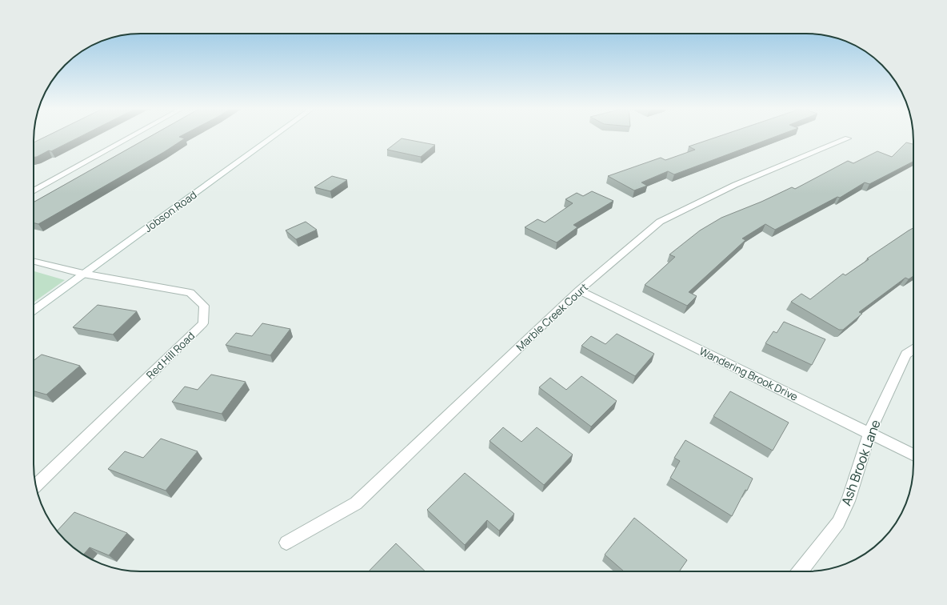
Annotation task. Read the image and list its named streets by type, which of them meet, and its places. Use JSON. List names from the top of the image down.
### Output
{
  "streets": {
    "street": [
      "Jobson Road",
      "Marble Creek Court",
      "Red Hill Road",
      "Wandering Brook Drive",
      "Ash Brook Lane"
    ]
  },
  "crossings": [
    ["Jobson Road", "Red Hill Road"],
    ["Marble Creek Court", "Wandering Brook Drive"],
    ["Wandering Brook Drive", "Ash Brook Lane"]
  ]
}
